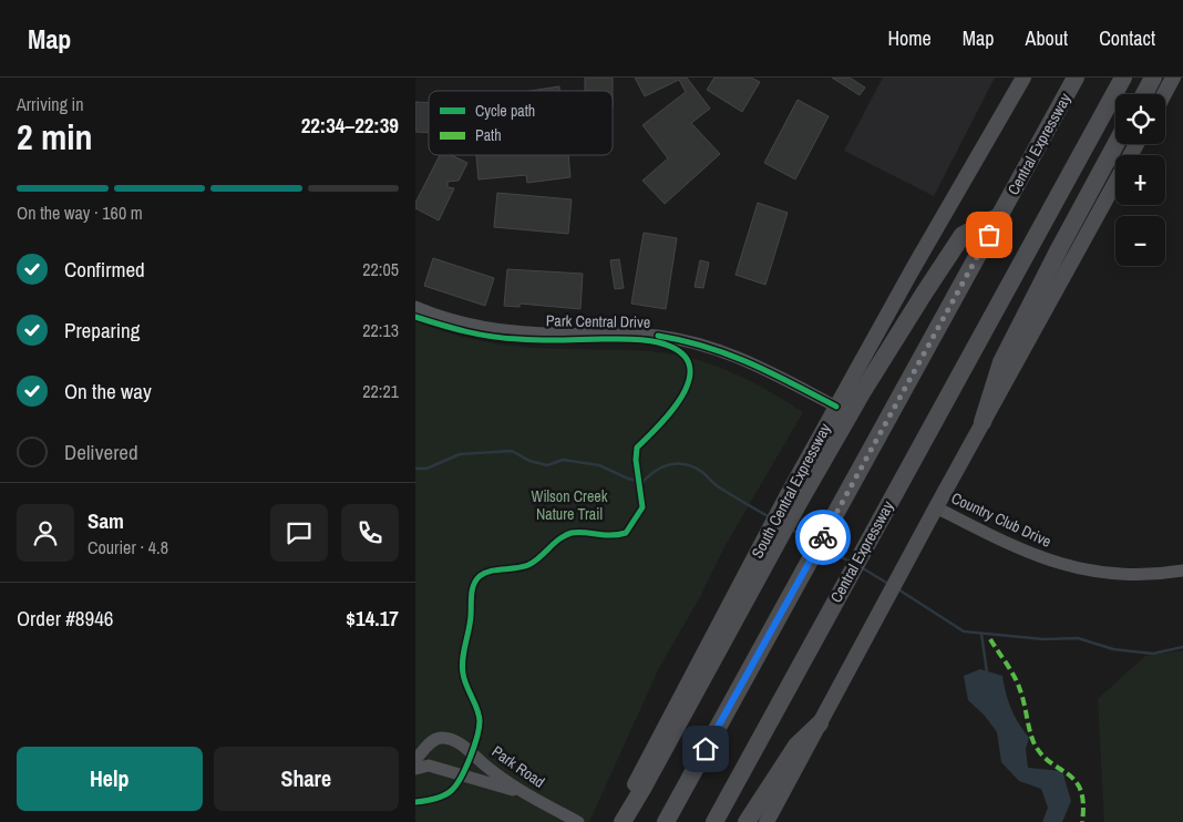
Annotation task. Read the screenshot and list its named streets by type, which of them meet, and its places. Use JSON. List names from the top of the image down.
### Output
{
  "streets": {
    "highway": ["Central Expressway"],
    "main road": ["South Central Expressway"],
    "street": ["Park Central Drive", "Country Club Drive", "Park Road"]
  },
  "crossings": [
    ["Park Central Drive", "South Central Expressway"]
  ],
  "parks": ["Wilson Creek Nature Trail"],
  "legend": ["Cycle path", "Path"],
  "page": {
    "header": "Map",
    "nav": [
      "Home",
      "Map",
      "About",
      "Contact"
    ],
    "heading": ["2 min", "Arriving in", "22:34–22:39"],
    "panel": [
      "Sam",
      "Courier · 4.8",
      "Order #8946",
      "$14.17"
    ],
    "map_buttons": ["+", "−"],
    "bar": "On the way · 160 m",
    "list": [
      ["Confirmed", "22:05"],
      ["Preparing", "22:13"],
      ["On the way", "22:21"],
      "Delivered"
    ],
    "buttons": ["Help", "Share"]
  }
}
